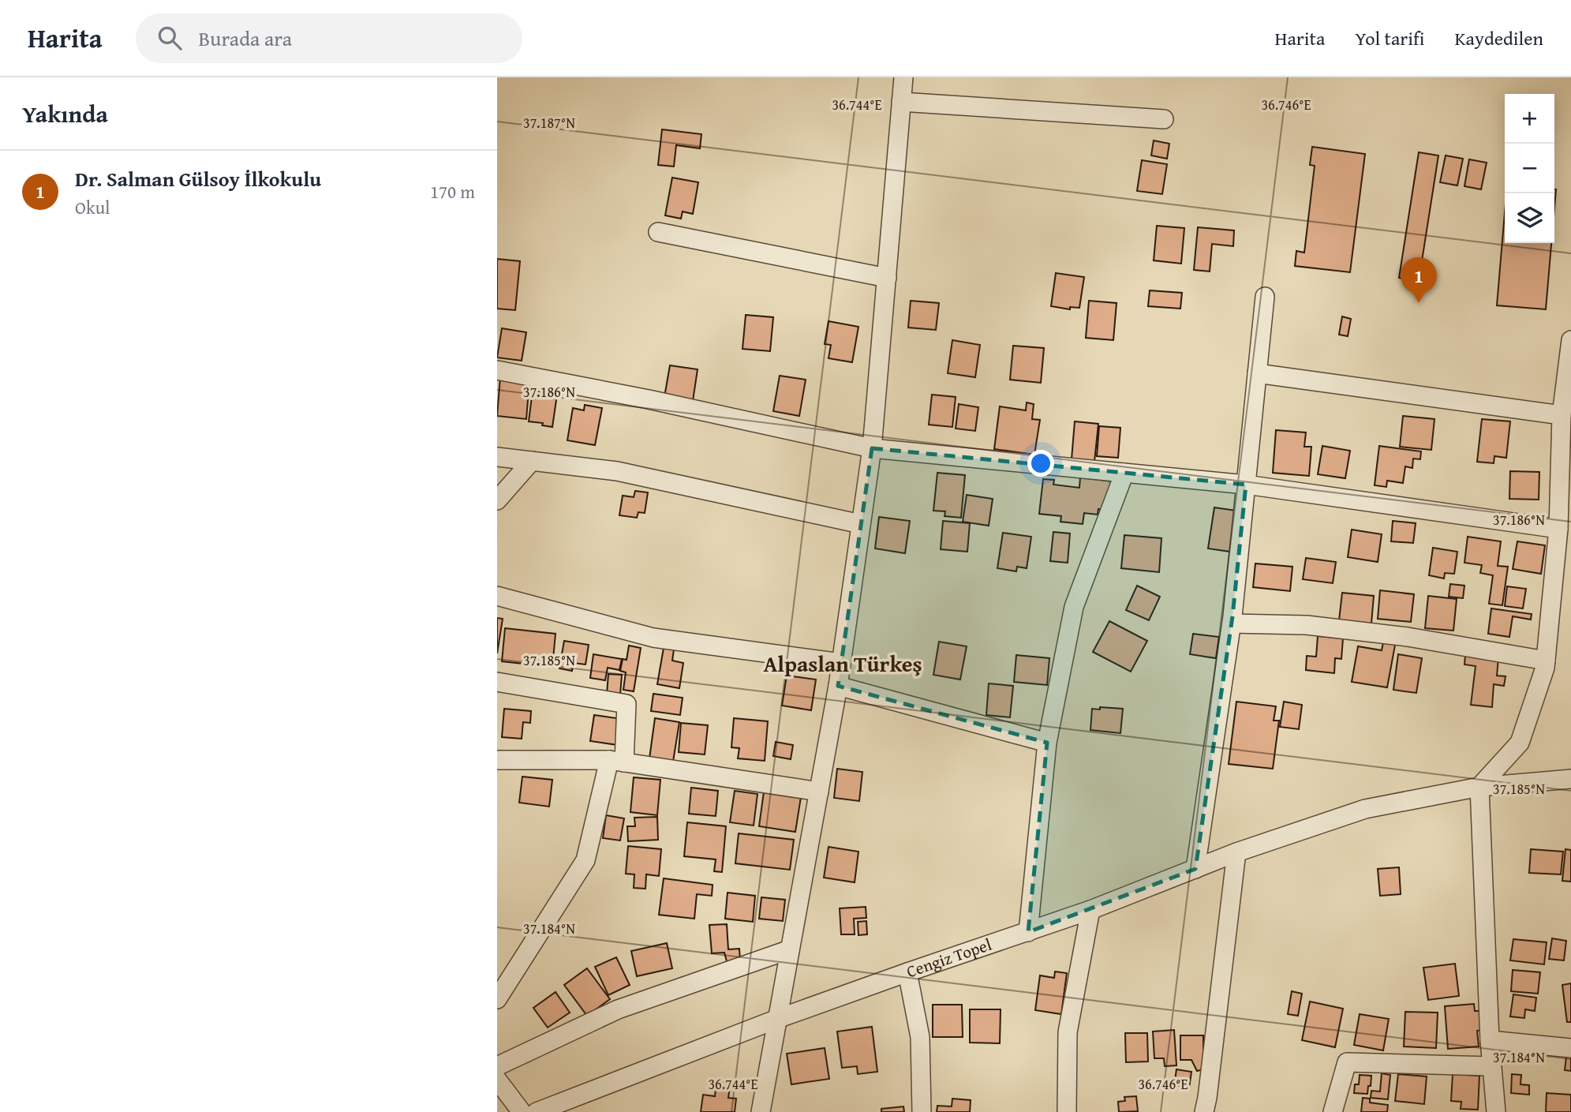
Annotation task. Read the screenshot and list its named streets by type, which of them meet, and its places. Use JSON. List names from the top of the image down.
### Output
{
  "streets": {
    "street": ["Cengiz Topel"]
  },
  "districts": ["Alpaslan Türkeş"],
  "page": {
    "header": "Harita",
    "search": "Burada ara",
    "nav": ["Harita", "Yol tarifi", "Kaydedilen"],
    "heading": "Yakında",
    "map_buttons": ["+", "−"],
    "list": [
      {
        "mark": "1",
        "name": "Dr. Salman Gülsoy İlkokulu",
        "note": "Okul",
        "value": "170 m"
      }
    ],
    "pins": "1"
  },
  "coordinates": [
    "36.744°E",
    "36.746°E",
    "37.187°N",
    "37.186°N",
    "37.185°N",
    "37.184°N"
  ]
}
